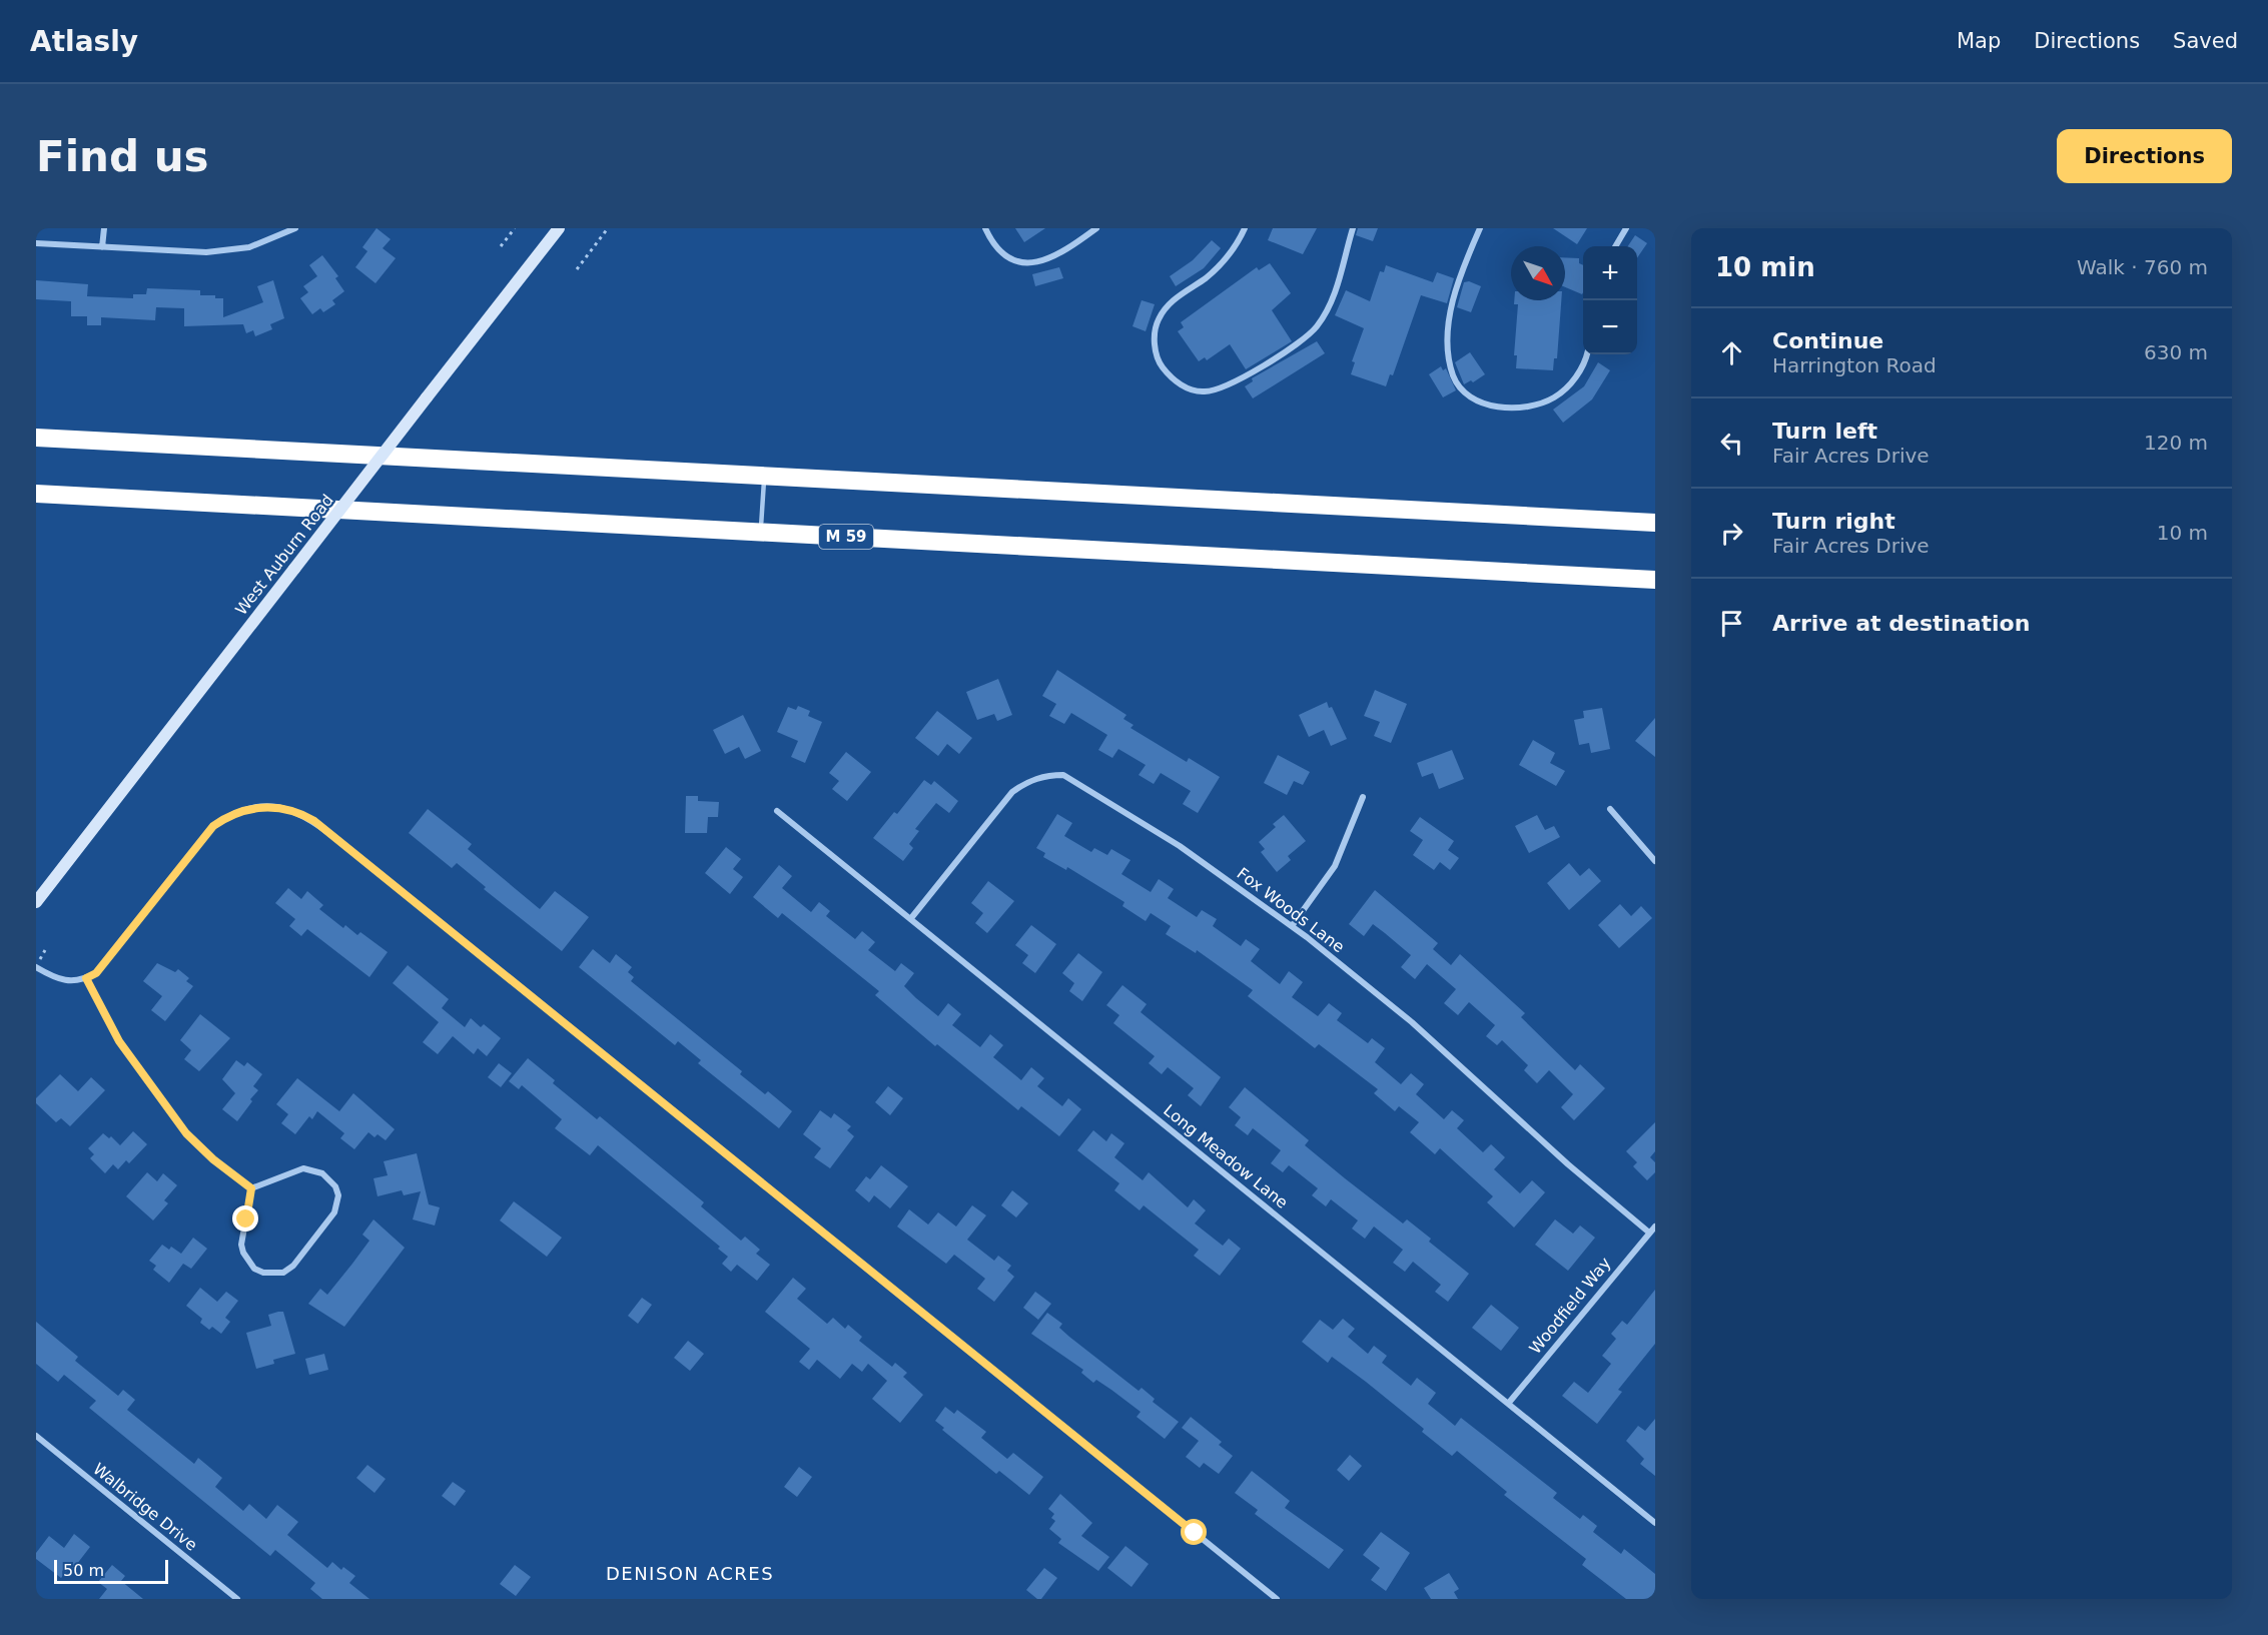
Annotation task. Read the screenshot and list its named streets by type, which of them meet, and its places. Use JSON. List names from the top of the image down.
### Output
{
  "streets": {
    "highway": ["M 59"],
    "main road": ["West Auburn Road"],
    "street": [
      "Fox Woods Lane",
      "Long Meadow Lane",
      "Woodfield Way",
      "Walbridge Drive"
    ]
  },
  "crossings": [
    ["Fox Woods Lane", "Long Meadow Lane"],
    ["Fox Woods Lane", "Woodfield Way"],
    ["Long Meadow Lane", "Woodfield Way"]
  ],
  "districts": ["DENISON ACRES"],
  "scale_bar": "50 m",
  "north": "bottom right",
  "page": {
    "header": "Atlasly",
    "nav": ["Map", "Directions", "Saved"],
    "buttons": "Directions",
    "title": "Find us",
    "heading": ["10 min", "Walk · 760 m"],
    "map_buttons": ["+", "−"],
    "list": [
      ["Continue", "Harrington Road", "630 m"],
      ["Turn left", "Fair Acres Drive", "120 m"],
      ["Turn right", "Fair Acres Drive", "10 m"],
      "Arrive at destination"
    ],
    "scale": "50 m"
  }
}
